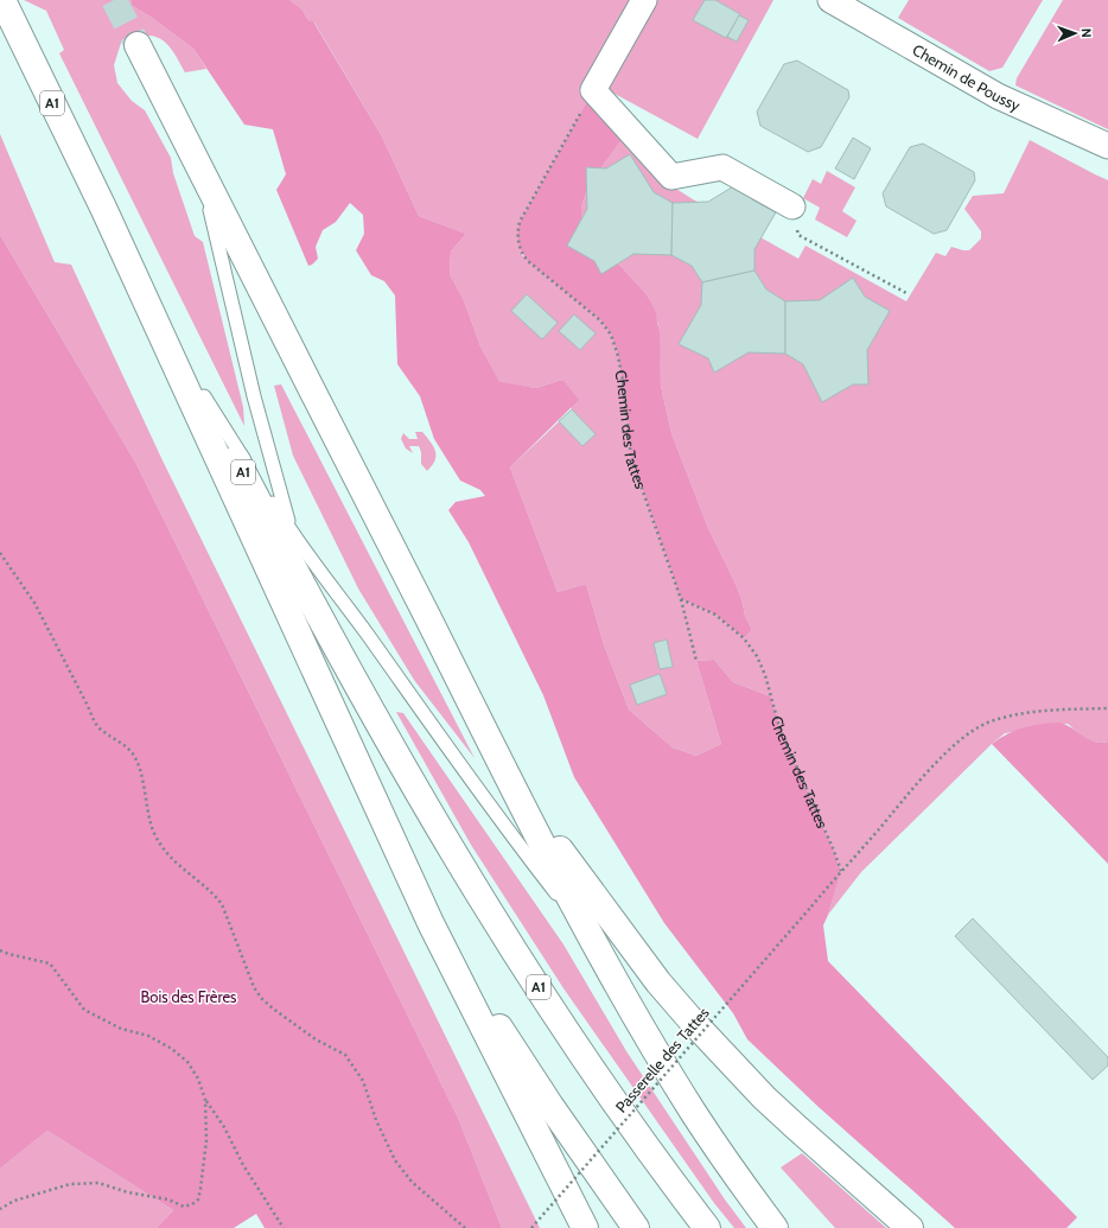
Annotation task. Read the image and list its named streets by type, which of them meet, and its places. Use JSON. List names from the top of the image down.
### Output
{
  "streets": {
    "highway": ["A1"],
    "street": ["Chemin de Poussy"],
    "path": ["Chemin des Tattes", "Passerelle des Tattes"]
  },
  "crossings": [
    ["Chemin des Tattes", "Passerelle des Tattes"]
  ],
  "parks": ["Bois des Frères"],
  "north": "right"
}
